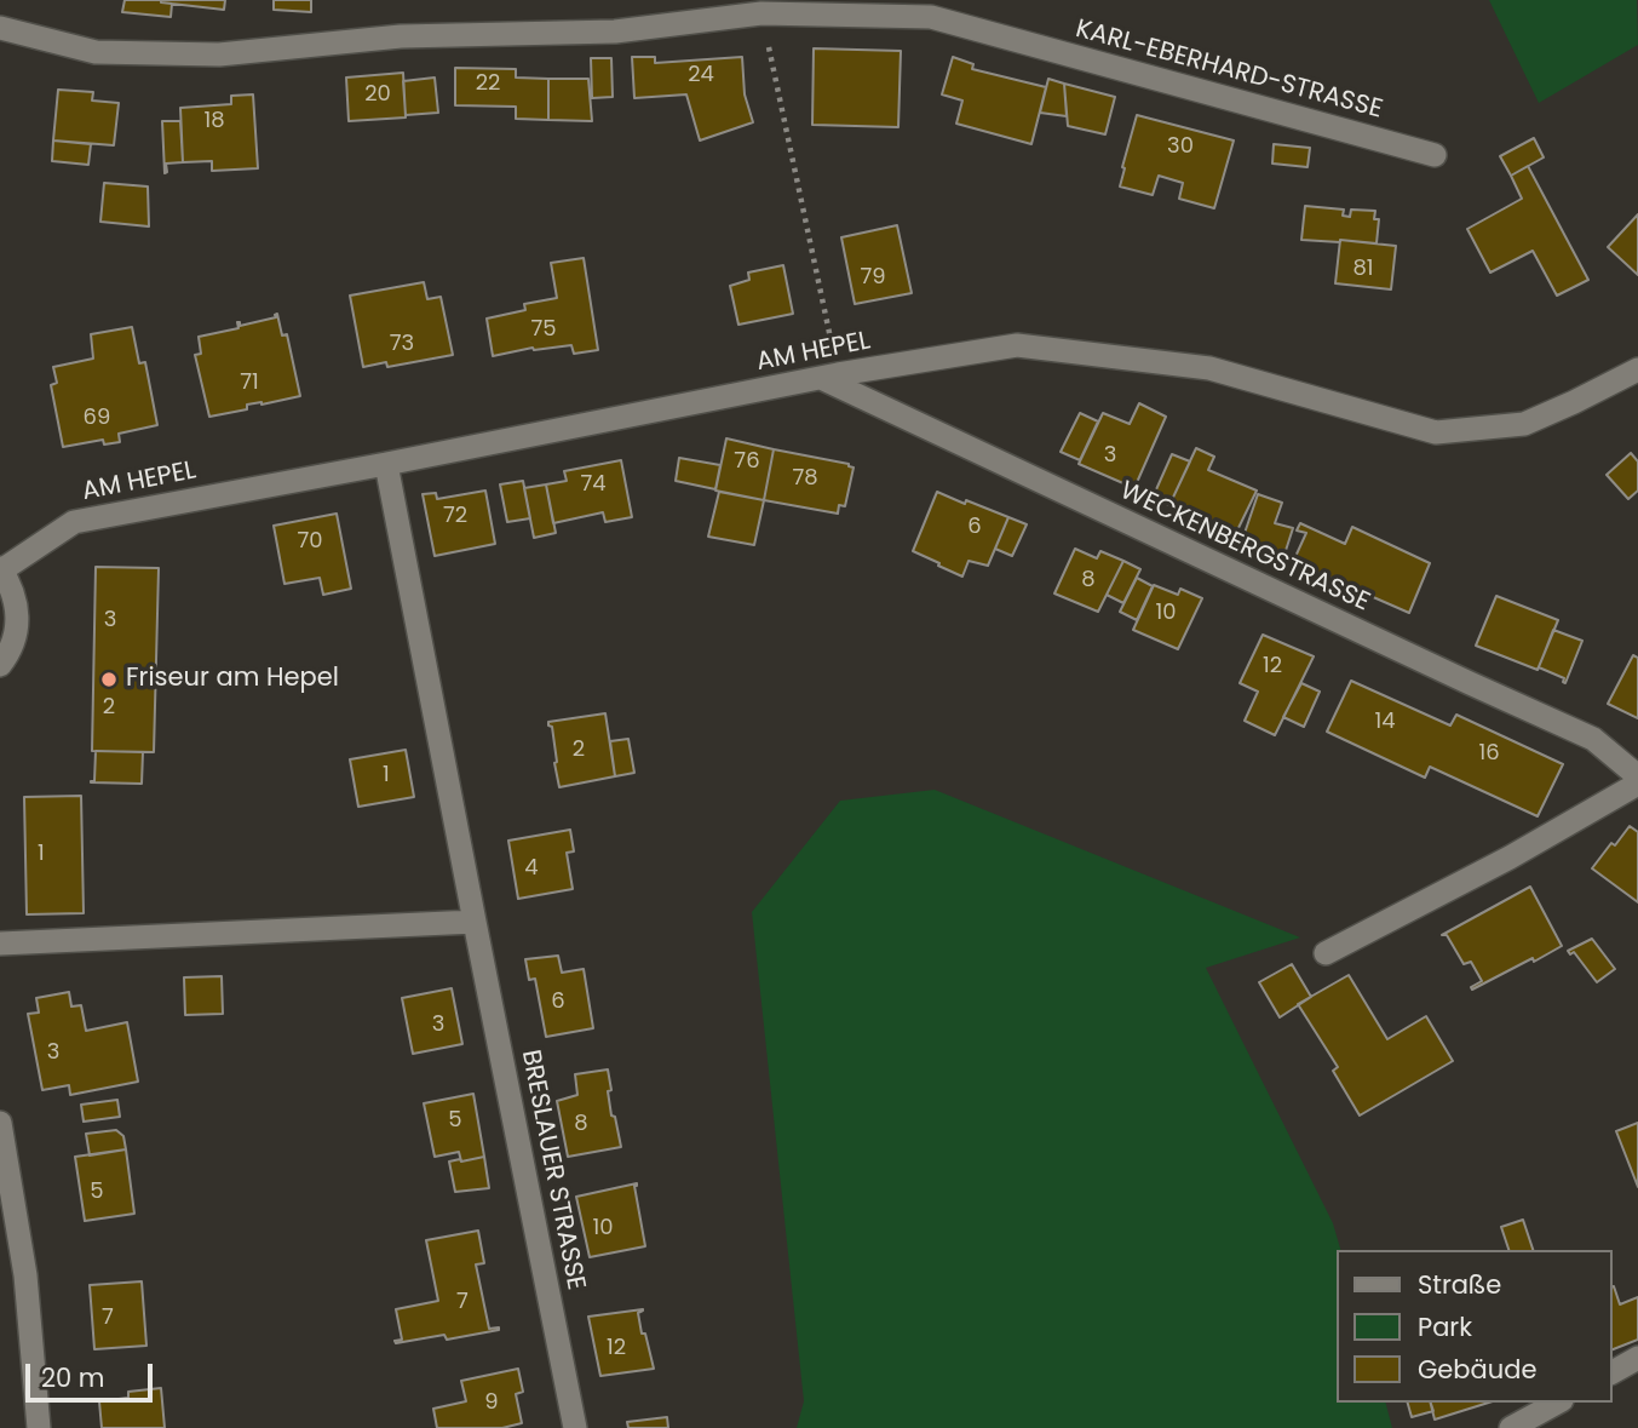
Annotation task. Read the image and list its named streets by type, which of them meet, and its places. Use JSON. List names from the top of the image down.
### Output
{
  "streets": {
    "street": [
      "KARL-EBERHARD-STRASSE",
      "AM HEPEL",
      "WECKENBERGSTRASSE",
      "BRESLAUER STRASSE"
    ]
  },
  "crossings": [
    ["AM HEPEL", "WECKENBERGSTRASSE"],
    ["AM HEPEL", "BRESLAUER STRASSE"]
  ],
  "places": ["Friseur am Hepel"],
  "house_numbers": [
    "24",
    "22",
    "20",
    "18",
    "30",
    "81",
    "79",
    "75",
    "73",
    "71",
    "69",
    "3",
    "76",
    "78",
    "74",
    "72",
    "6",
    "70",
    "8",
    "10",
    "3",
    "12",
    "2",
    "14",
    "2",
    "16",
    "1",
    "1",
    "4",
    "6",
    "3",
    "3",
    "5",
    "8",
    "5",
    "10",
    "7",
    "7",
    "12",
    "9"
  ],
  "legend": ["Straße", "Park", "Gebäude"],
  "scale_bar": "20 m"
}
